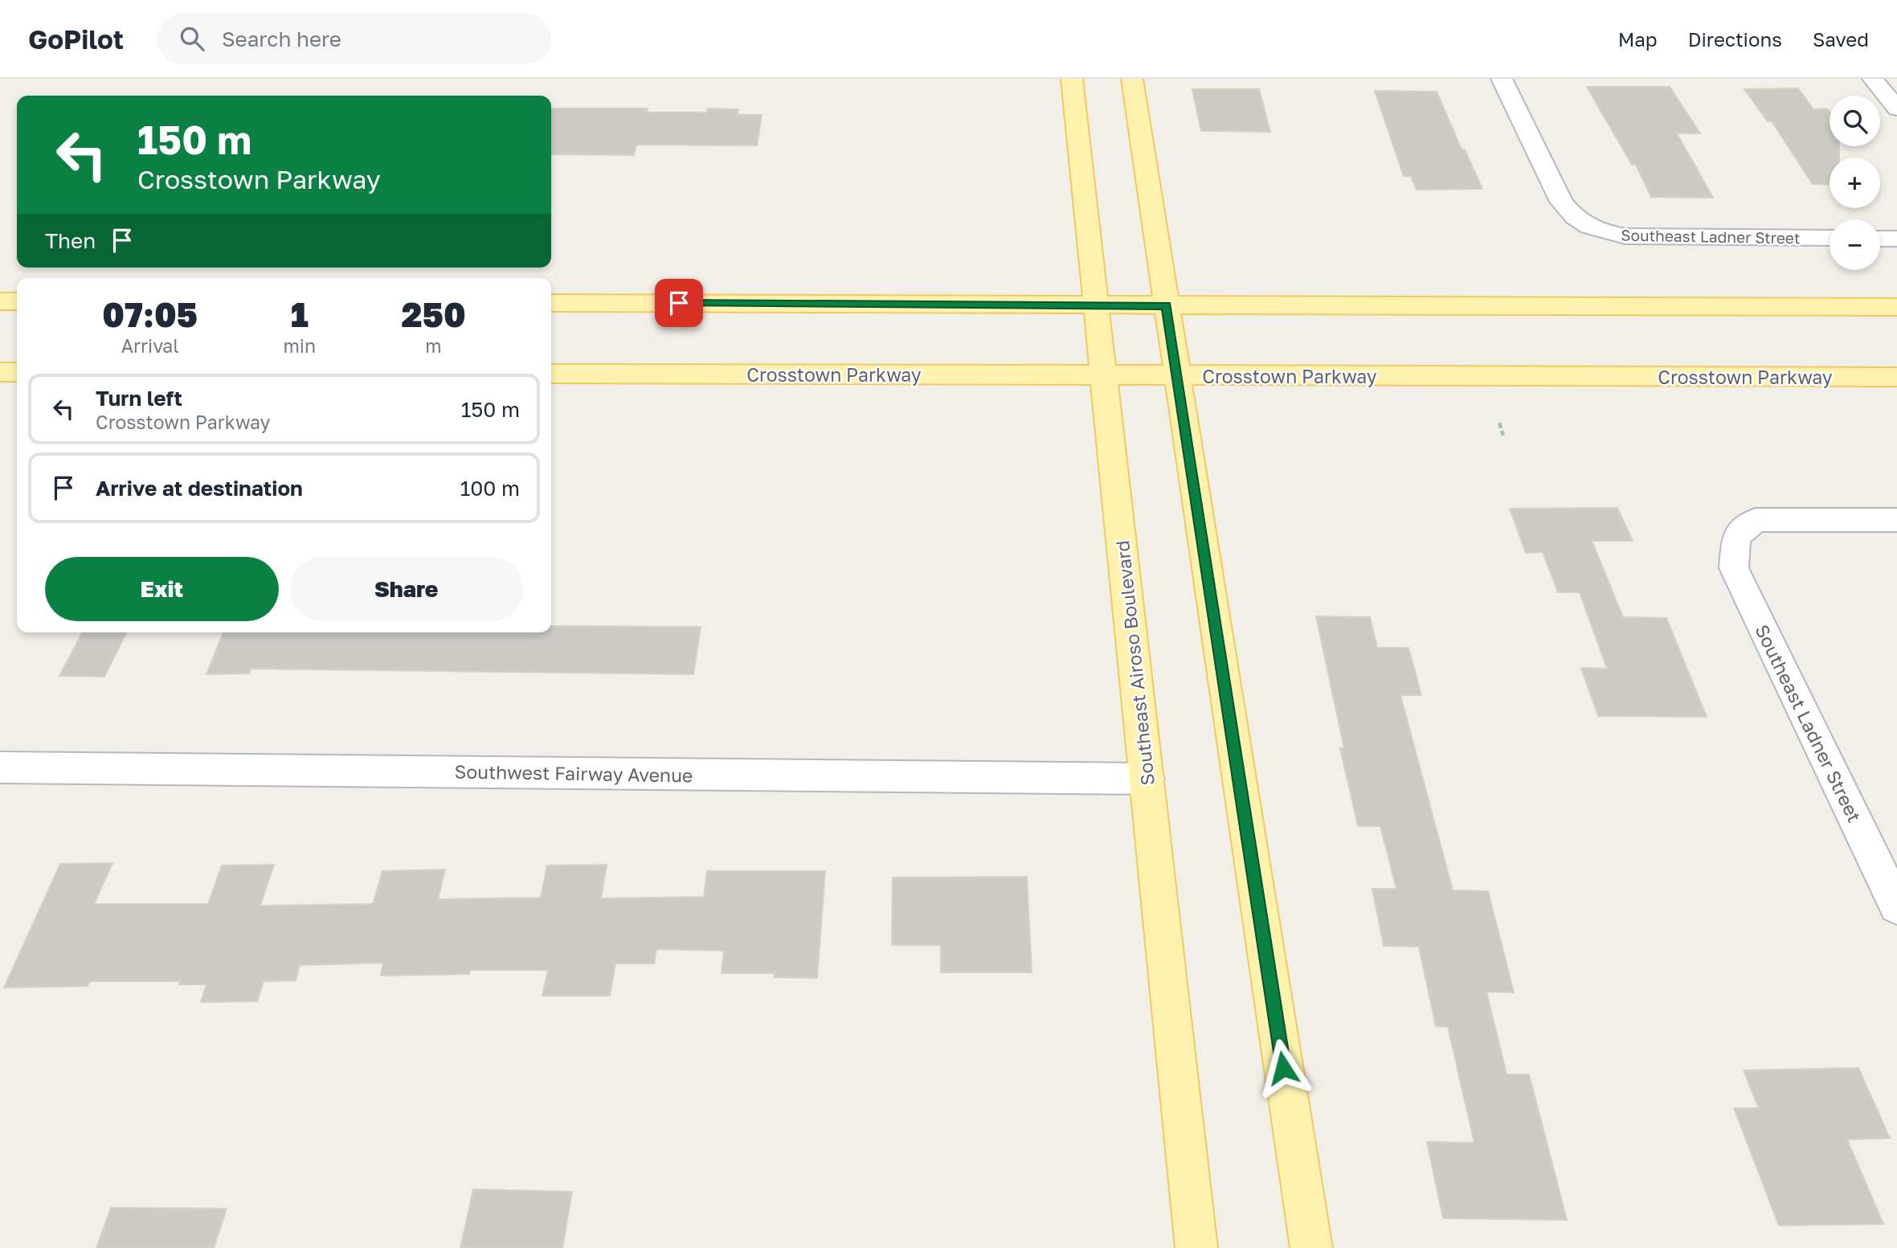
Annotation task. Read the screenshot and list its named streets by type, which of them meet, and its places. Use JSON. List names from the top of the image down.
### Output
{
  "streets": {
    "main road": ["Crosstown Parkway", "Southeast Airoso Boulevard"],
    "street": ["Southeast Ladner Street", "Southwest Fairway Avenue"]
  },
  "crossings": [
    ["Crosstown Parkway", "Southeast Airoso Boulevard"],
    ["Southeast Airoso Boulevard", "Southwest Fairway Avenue"]
  ],
  "page": {
    "header": "GoPilot",
    "search": "Search here",
    "nav": ["Map", "Directions", "Saved"],
    "map_buttons": ["+", "−"],
    "turn": ["150 m", "Crosstown Parkway"],
    "then": "Then",
    "eta": [
      "07:05",
      "Arrival",
      "1",
      "min",
      "250",
      "m"
    ],
    "list": [
      {
        "name": "Turn left",
        "note": "Crosstown Parkway",
        "value": "150 m"
      },
      {
        "name": "Arrive at destination",
        "value": "100 m"
      }
    ],
    "buttons": ["Exit", "Share"]
  }
}
